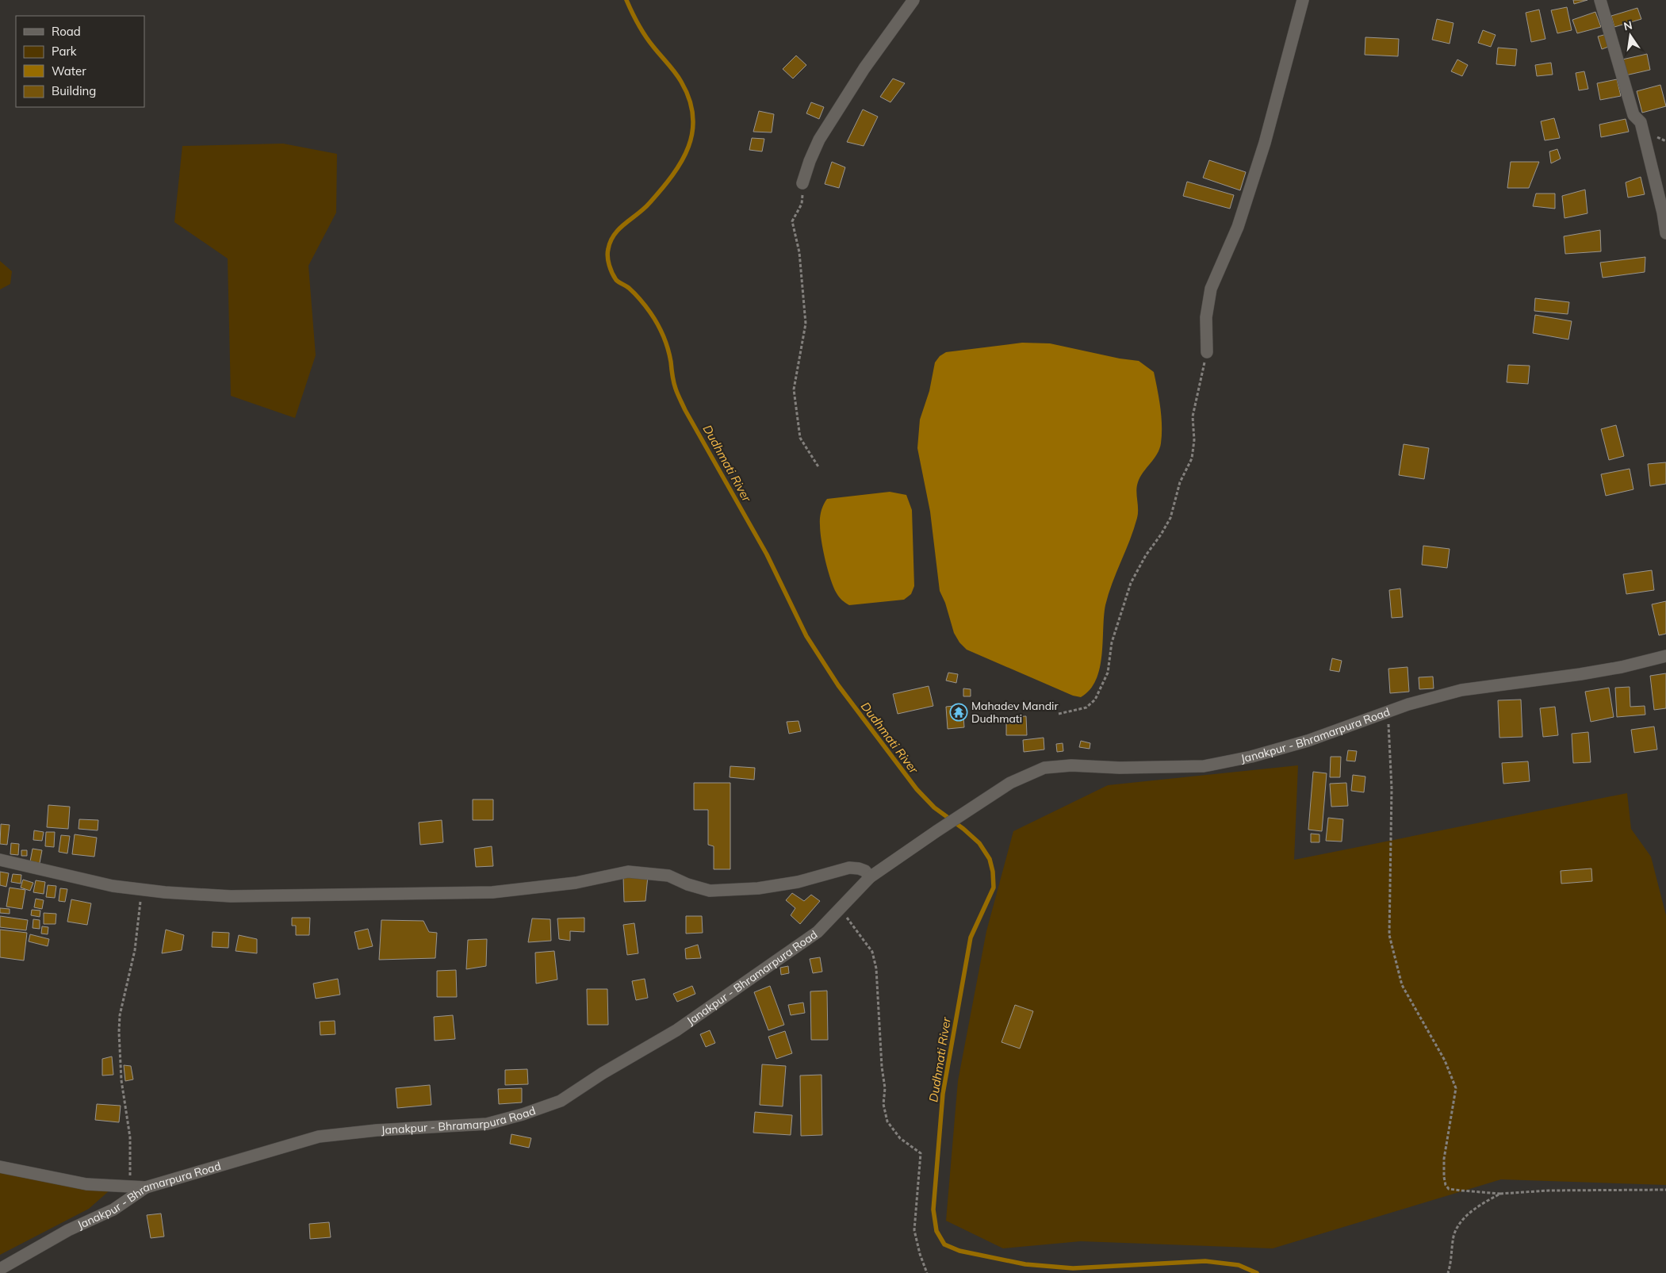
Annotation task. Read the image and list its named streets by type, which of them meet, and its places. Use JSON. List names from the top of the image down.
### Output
{
  "streets": {
    "street": ["Janakpur - Bhramarpura Road"]
  },
  "water": ["Dudhmati River"],
  "places": {
    "temple": ["Mahadev Mandir Dudhmati"]
  },
  "legend": [
    "Road",
    "Park",
    "Water",
    "Building"
  ],
  "north": "top"
}
